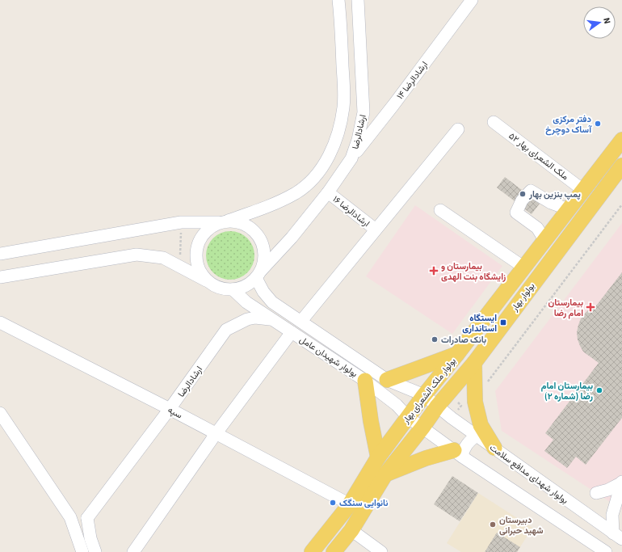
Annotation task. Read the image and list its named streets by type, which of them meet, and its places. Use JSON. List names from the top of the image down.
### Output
{
  "streets": {
    "main road": ["بولوار بهار", "بولوار ملک الشعرای بهار"],
    "street": [
      "ارشادالرضا ۱۴",
      "ارشادالرضا",
      "ملک الشعرای بهار ۵۲",
      "ارشادالرضا ۱۶",
      "بولوار شهیدان عامل",
      "سپه",
      "بولوار شهدای مدافع سلامت"
    ]
  },
  "crossings": [
    ["ارشادالرضا ۱۴", "ارشادالرضا"],
    ["ارشادالرضا", "ارشادالرضا ۱۶"],
    ["ارشادالرضا", "بولوار شهیدان عامل"],
    ["ارشادالرضا", "سپه"],
    ["ملک الشعرای بهار ۵۲", "بولوار ملک الشعرای بهار"],
    ["بولوار بهار", "بولوار شهیدان عامل"],
    ["بولوار بهار", "بولوار ملک الشعرای بهار"],
    ["بولوار بهار", "بولوار شهدای مدافع سلامت"],
    ["بولوار شهیدان عامل", "بولوار ملک الشعرای بهار"],
    ["بولوار شهیدان عامل", "بولوار شهدای مدافع سلامت"],
    ["بولوار ملک الشعرای بهار", "سپه"]
  ],
  "places": {
    "other": [
      "دفتر مرکزی آساک دوچرخ",
      "پمپ بنزین بهار",
      "بانک صادرات",
      "بیمارستان امام رضا (شماره ۲)",
      "نانوایی سنگک",
      "دبیرستان شهید حبرانی"
    ],
    "health": ["بیمارستان و زایشگاه بنت الهدی", "بیمارستان امام رضا"],
    "transit": ["ایستگاه استانداری"]
  },
  "north": "right"
}
